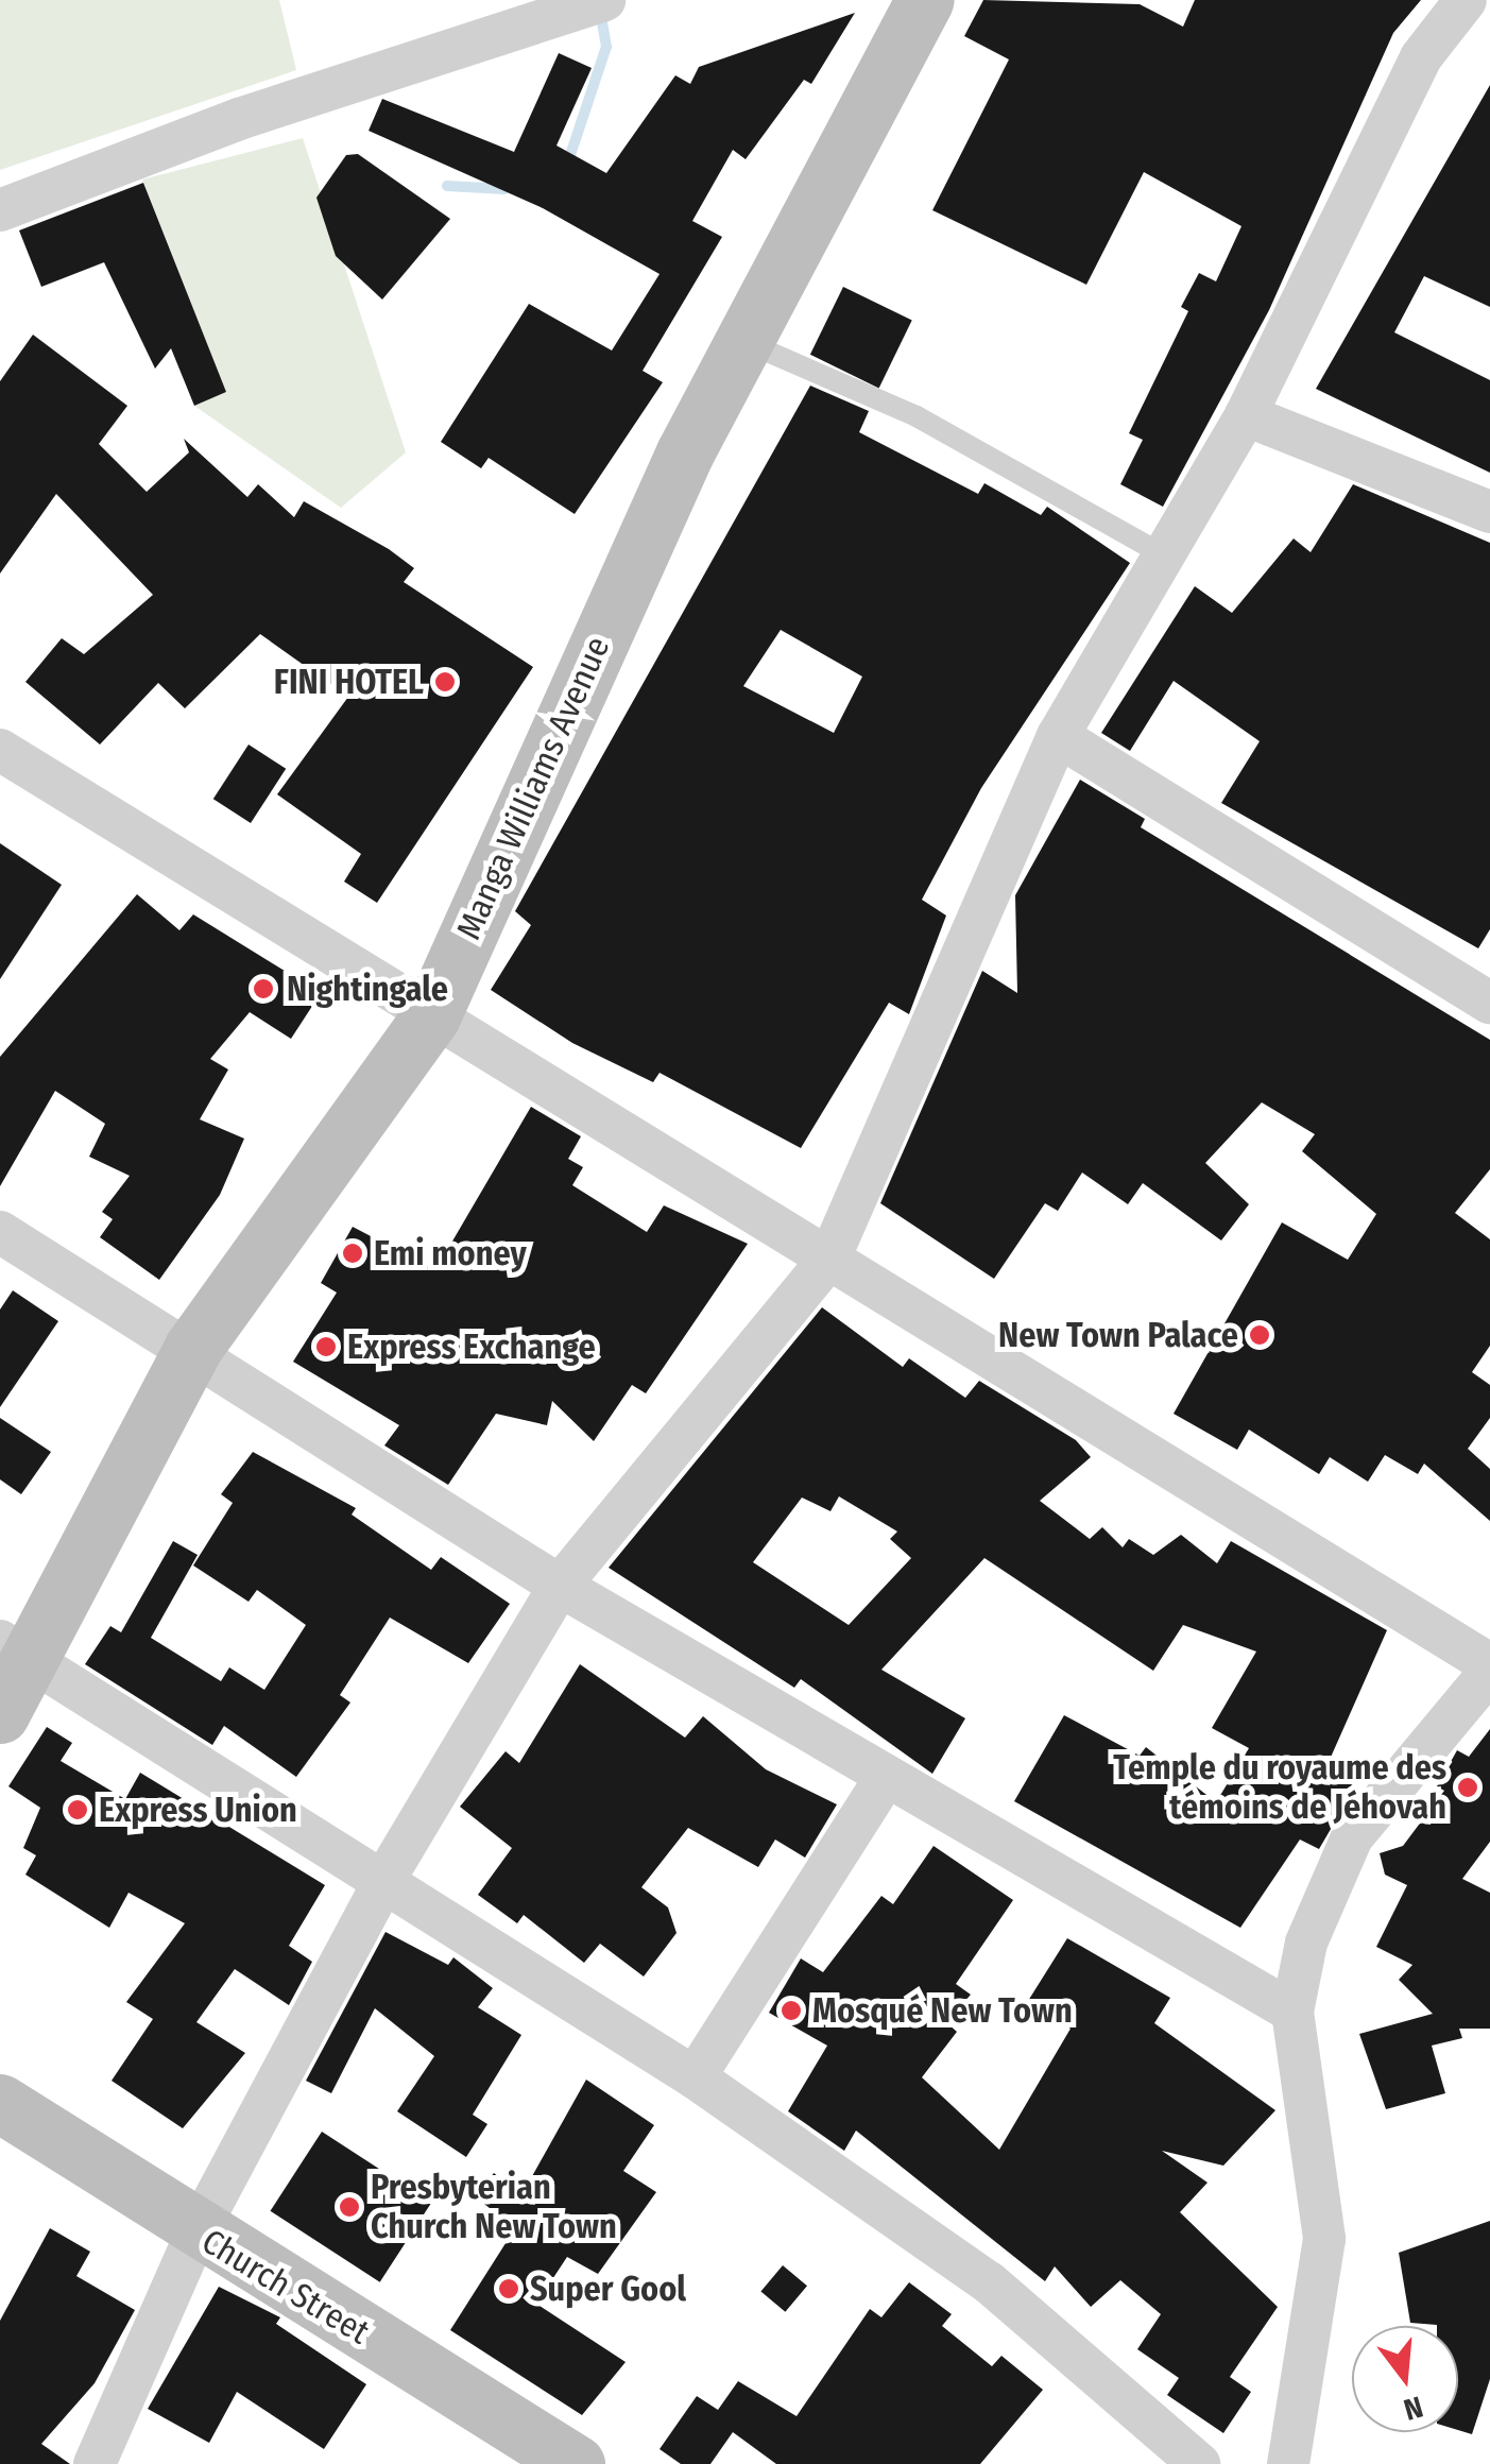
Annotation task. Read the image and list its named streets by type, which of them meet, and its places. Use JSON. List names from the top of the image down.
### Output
{
  "streets": {
    "main road": ["Manga Williams Avenue", "Church Street"]
  },
  "places": [
    "FINI HOTEL",
    "Nightingale",
    "Emi money",
    "New Town Palace",
    "Express Exchange",
    "Temple du royaume des témoins de Jéhovah",
    "Express Union",
    "Mosqué New Town",
    "Presbyterian Church New Town",
    "Super Gool"
  ],
  "north": "bottom"
}
